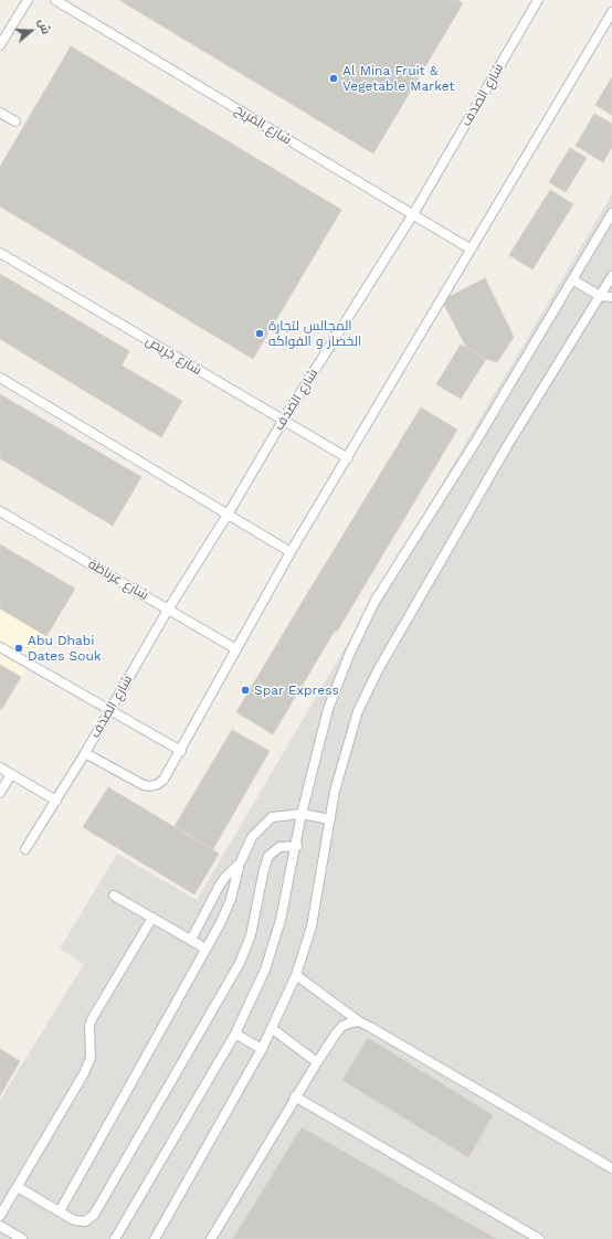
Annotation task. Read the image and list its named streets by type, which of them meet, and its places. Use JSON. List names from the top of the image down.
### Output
{
  "streets": {
    "lane": [
      "شارع الصَدَف",
      "شارع المُرِيح",
      "شارع خِرِيص",
      "شارع غِرناطَة"
    ]
  },
  "crossings": [
    ["شارع الصَدَف", "شارع المُرِيح"],
    ["شارع الصَدَف", "شارع خِرِيص"],
    ["شارع الصَدَف", "شارع غِرناطَة"]
  ],
  "places": [
    "Al Mina Fruit & Vegetable Market",
    "المجالس لتجارة الخضار و الفواكه",
    "Abu Dhabi Dates Souk",
    "Spar Express"
  ],
  "north": "right"
}
